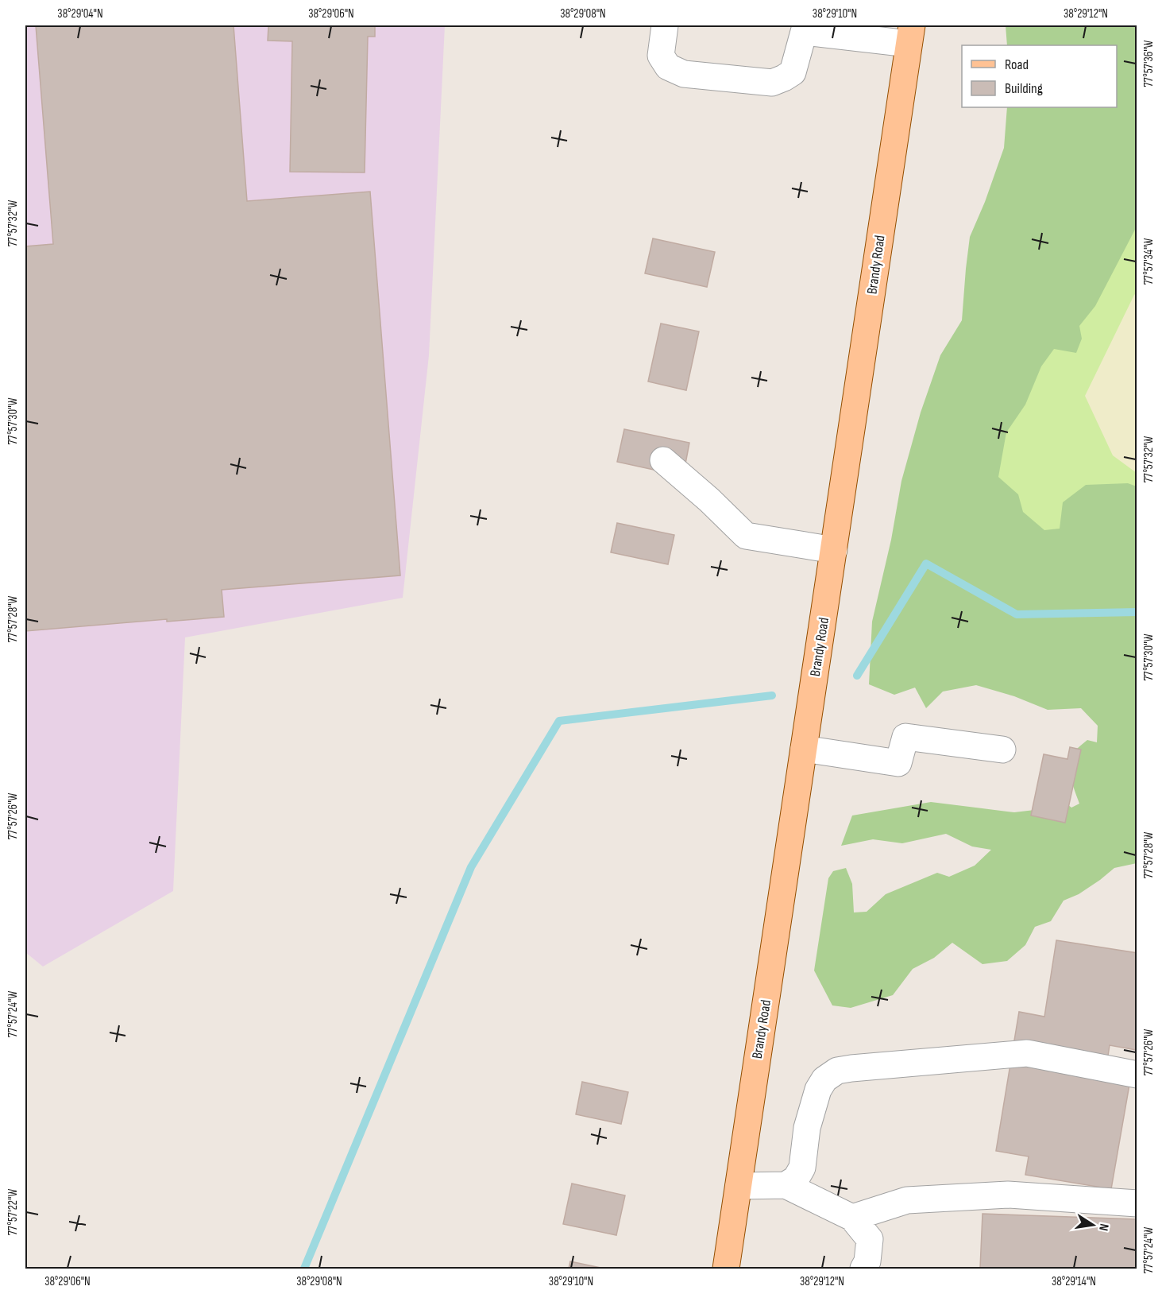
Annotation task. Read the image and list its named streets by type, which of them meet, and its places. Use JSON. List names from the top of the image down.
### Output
{
  "streets": {
    "main road": ["Brandy Road"]
  },
  "legend": ["Road", "Building"],
  "north": "right",
  "coordinates": [
    "38°29'04\"N",
    "38°29'06\"N",
    "38°29'08\"N",
    "38°29'10\"N",
    "38°29'12\"N",
    "77°57'36\"W",
    "77°57'32\"W",
    "77°57'34\"W",
    "77°57'30\"W",
    "77°57'28\"W",
    "77°57'26\"W",
    "77°57'24\"W",
    "77°57'22\"W",
    "38°29'14\"N"
  ]
}
